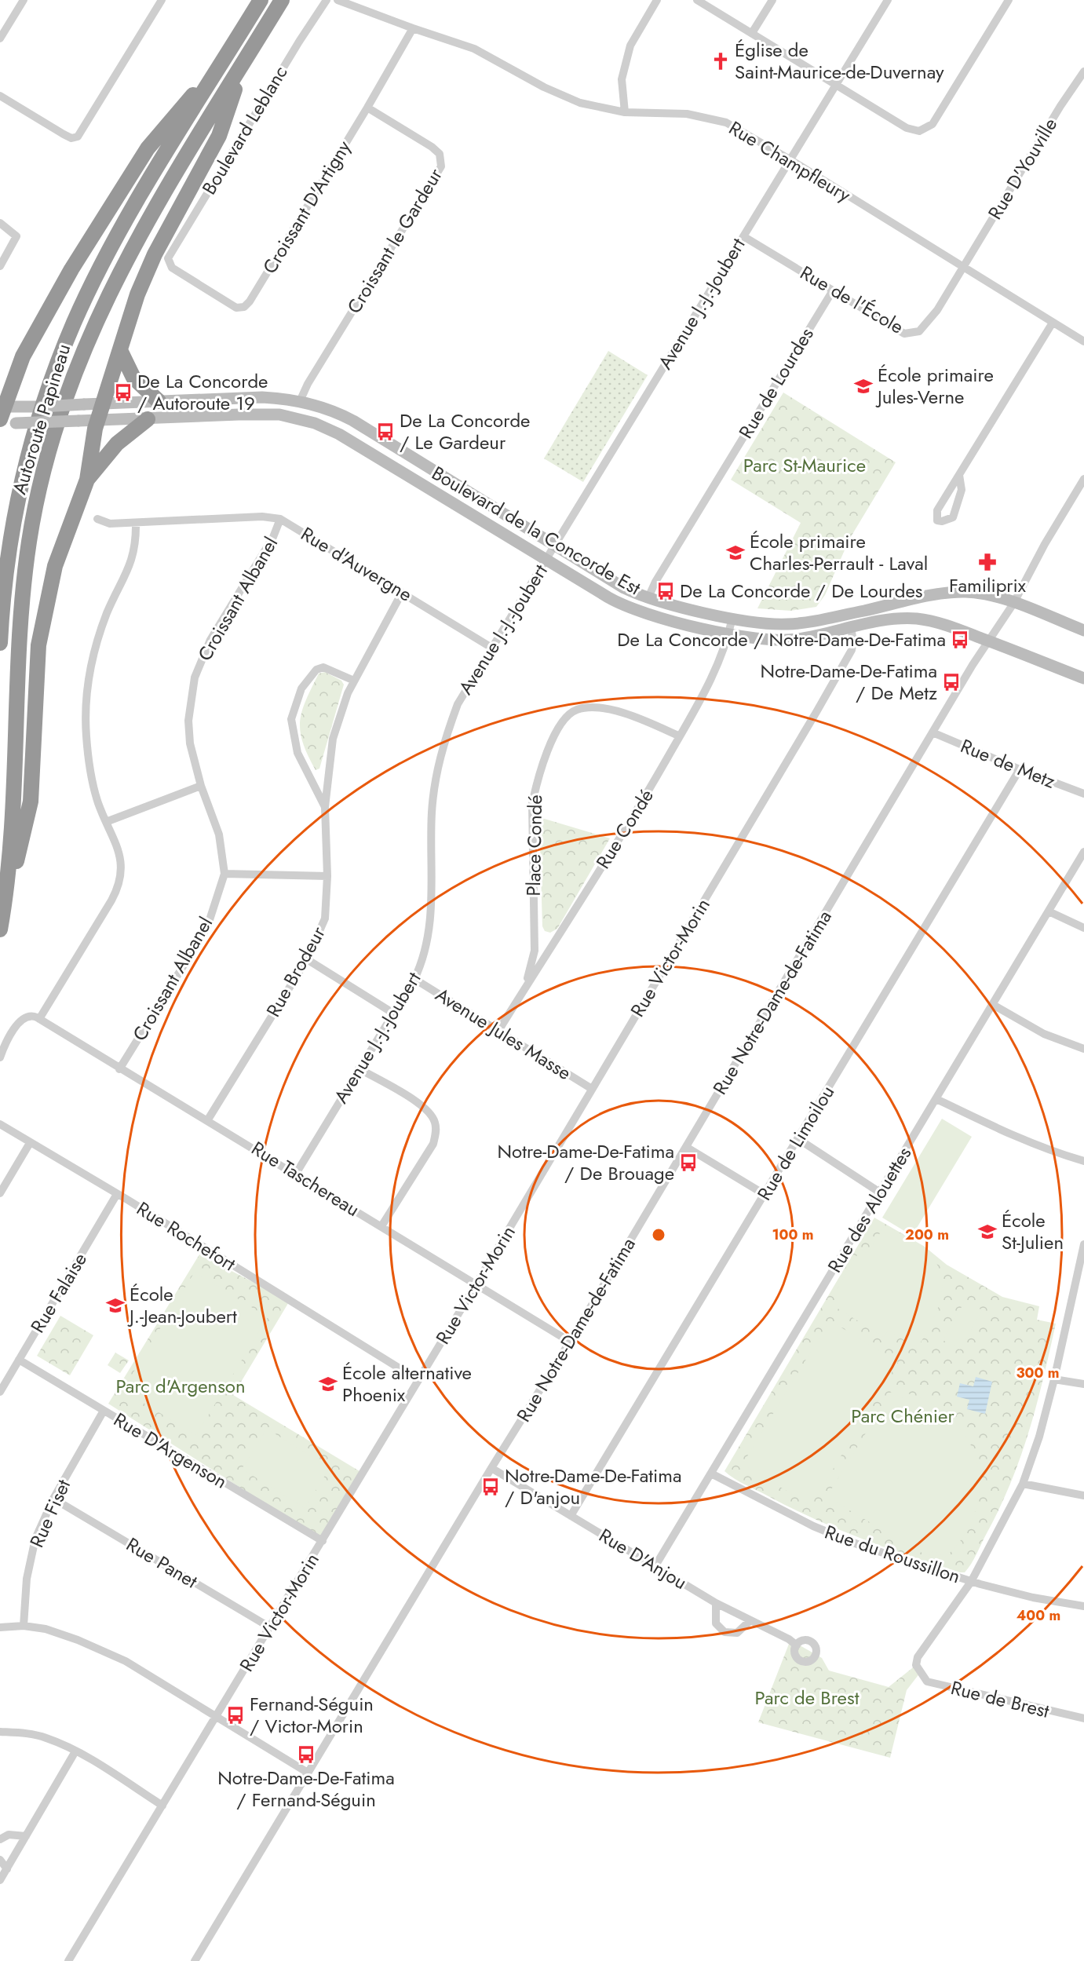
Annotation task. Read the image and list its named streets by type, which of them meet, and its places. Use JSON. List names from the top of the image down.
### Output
{
  "streets": {
    "highway": ["Autoroute Papineau"],
    "street": [
      "Boulevard Leblanc",
      "Rue Champfleury",
      "Rue D'Youville",
      "Croissant D'Artigny",
      "Croissant le Gardeur",
      "Rue de l'École",
      "Avenue J.-J.-Joubert",
      "Rue de Lourdes",
      "Boulevard de la Concorde Est",
      "Rue d'Auvergne",
      "Croissant Albanel",
      "Rue de Metz",
      "Rue Condé",
      "Place Condé",
      "Rue Victor-Morin",
      "Rue Brodeur",
      "Rue Notre-Dame-de-Fatima",
      "Avenue Jules Masse",
      "Rue de Limoilou",
      "Rue Taschereau",
      "Rue des Alouettes",
      "Rue Rochefort",
      "Rue Falaise",
      "Rue D'Argenson",
      "Rue Fiset",
      "Rue du Roussillon",
      "Rue D'Anjou",
      "Rue Panet",
      "Rue de Brest"
    ]
  },
  "crossings": [
    ["Boulevard Leblanc", "Croissant D'Artigny"],
    ["Rue Champfleury", "Rue D'Youville"],
    ["Rue Champfleury", "Croissant D'Artigny"],
    ["Rue Champfleury", "Rue de l'École"],
    ["Rue Champfleury", "Avenue J.-J.-Joubert"],
    ["Rue D'Youville", "Rue de l'École"],
    ["Croissant D'Artigny", "Croissant le Gardeur"],
    ["Croissant le Gardeur", "Boulevard de la Concorde Est"],
    ["Rue de l'École", "Avenue J.-J.-Joubert"],
    ["Rue de l'École", "Rue de Lourdes"],
    ["Avenue J.-J.-Joubert", "Boulevard de la Concorde Est"],
    ["Avenue J.-J.-Joubert", "Rue d'Auvergne"],
    ["Avenue J.-J.-Joubert", "Avenue Jules Masse"],
    ["Avenue J.-J.-Joubert", "Rue Taschereau"],
    ["Rue de Lourdes", "Boulevard de la Concorde Est"],
    ["Boulevard de la Concorde Est", "Rue Condé"],
    ["Boulevard de la Concorde Est", "Rue Victor-Morin"],
    ["Boulevard de la Concorde Est", "Rue Notre-Dame-de-Fatima"],
    ["Rue d'Auvergne", "Croissant Albanel"],
    ["Rue d'Auvergne", "Rue Brodeur"],
    ["Croissant Albanel", "Rue Taschereau"],
    ["Rue de Metz", "Rue Notre-Dame-de-Fatima"],
    ["Rue de Metz", "Rue de Limoilou"],
    ["Rue Condé", "Place Condé"],
    ["Rue Condé", "Avenue Jules Masse"],
    ["Rue Victor-Morin", "Avenue Jules Masse"],
    ["Rue Victor-Morin", "Rue Taschereau"],
    ["Rue Victor-Morin", "Rue Rochefort"],
    ["Rue Victor-Morin", "Rue D'Argenson"],
    ["Rue Victor-Morin", "Rue Panet"],
    ["Rue Brodeur", "Rue Taschereau"],
    ["Rue Notre-Dame-de-Fatima", "Rue Taschereau"],
    ["Rue Notre-Dame-de-Fatima", "Rue D'Anjou"],
    ["Rue de Limoilou", "Rue D'Anjou"],
    ["Rue des Alouettes", "Rue du Roussillon"],
    ["Rue des Alouettes", "Rue D'Anjou"],
    ["Rue Rochefort", "Rue Falaise"],
    ["Rue Falaise", "Rue D'Argenson"],
    ["Rue D'Argenson", "Rue Fiset"],
    ["Rue Fiset", "Rue Panet"],
    ["Rue du Roussillon", "Rue de Brest"]
  ],
  "parks": [
    "Parc St-Maurice",
    "Parc d'Argenson",
    "Parc Chénier",
    "Parc de Brest"
  ],
  "places": {
    "church": ["Église de Saint-Maurice-de-Duvernay"],
    "school or university": [
      "École primaire Jules-Verne",
      "École primaire Charles-Perrault - Laval",
      "École St-Julien",
      "École J.-Jean-Joubert",
      "École alternative Phoenix"
    ],
    "bus stop": [
      "De La Concorde / Autoroute 19",
      "De La Concorde / Le Gardeur",
      "De La Concorde / De Lourdes",
      "De La Concorde / Notre-Dame-De-Fatima",
      "Notre-Dame-De-Fatima / De Metz",
      "Notre-Dame-De-Fatima / De Brouage",
      "Notre-Dame-De-Fatima / D'anjou",
      "Fernand-Séguin / Victor-Morin",
      "Notre-Dame-De-Fatima / Fernand-Séguin"
    ],
    "pharmacy": ["Familiprix"]
  },
  "rings": [
    "100 m",
    "200 m",
    "300 m",
    "400 m"
  ]
}
